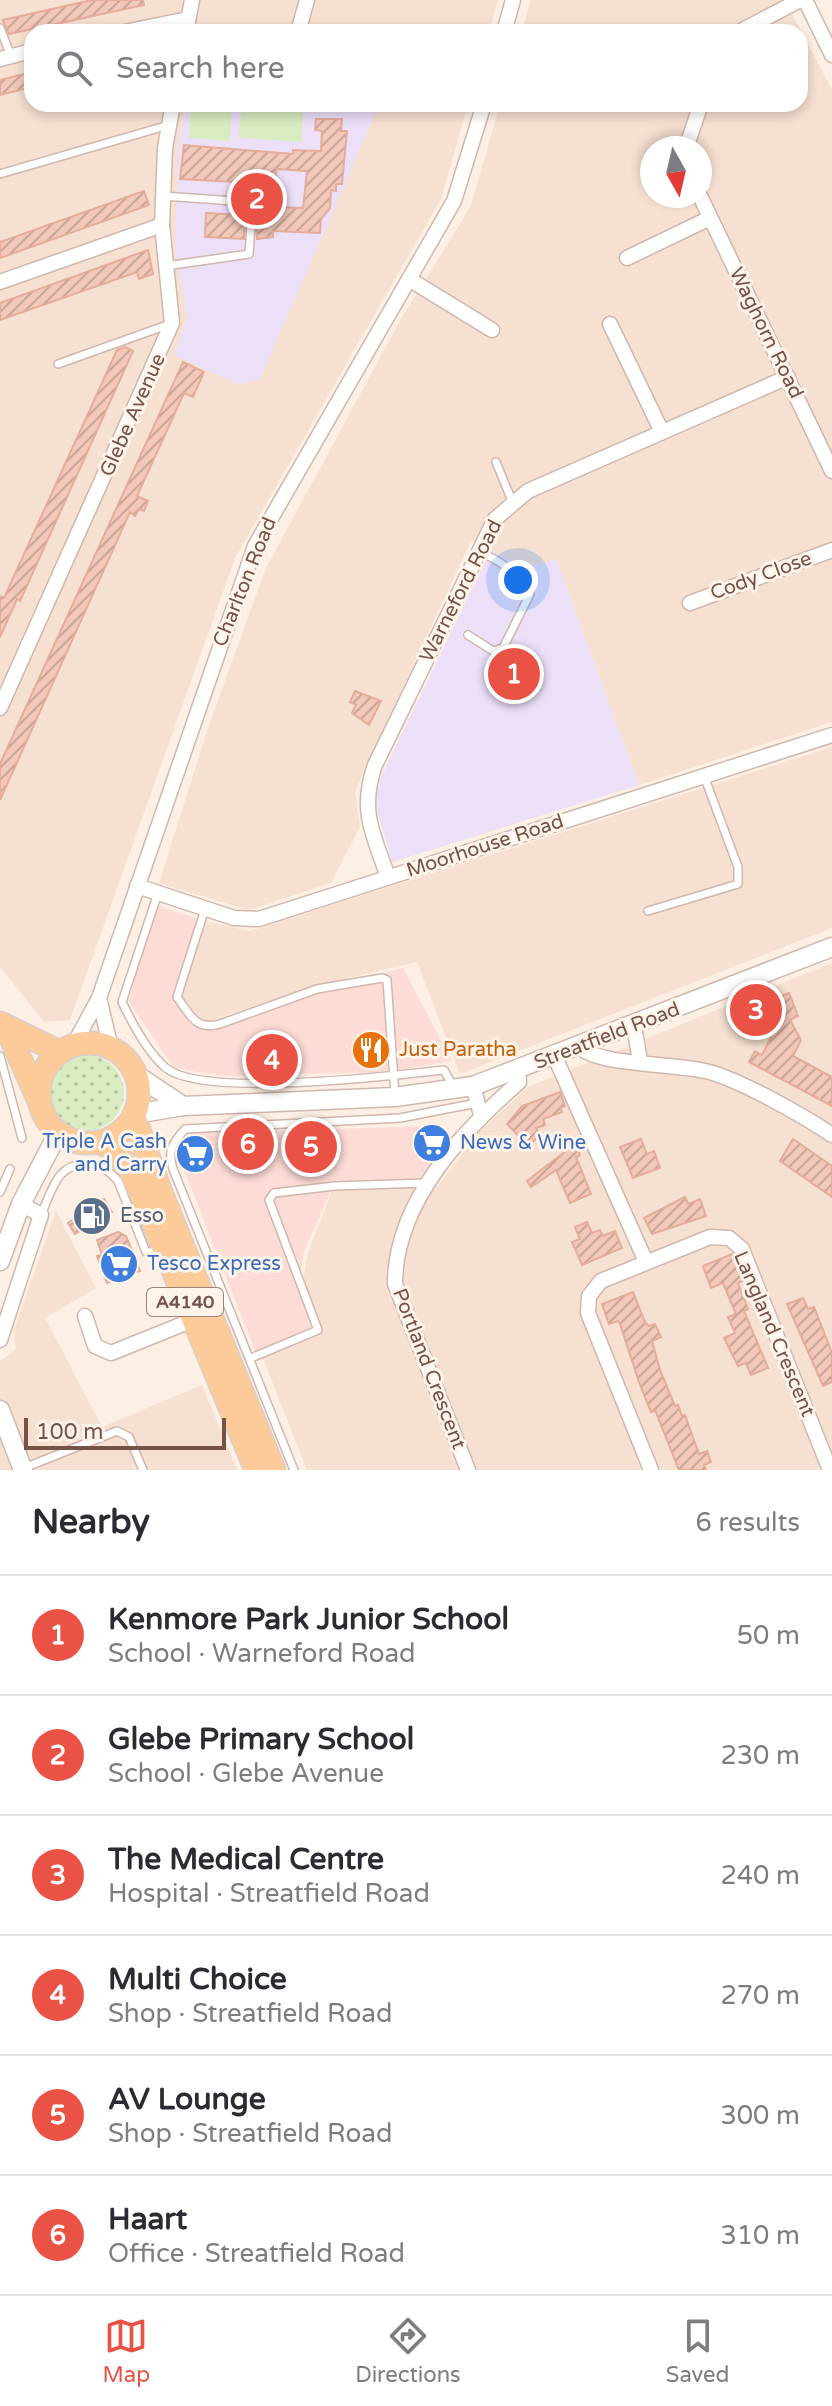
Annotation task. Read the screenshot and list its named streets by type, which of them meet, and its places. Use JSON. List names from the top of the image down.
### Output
{
  "streets": {
    "main road": ["A4140"],
    "street": [
      "Waghorn Road",
      "Glebe Avenue",
      "Cody Close",
      "Charlton Road",
      "Warneford Road",
      "Moorhouse Road",
      "Streatfield Road",
      "Langland Crescent",
      "Portland Crescent"
    ]
  },
  "crossings": [
    ["Waghorn Road", "Warneford Road"],
    ["Charlton Road", "Moorhouse Road"],
    ["Charlton Road", "Streatfield Road"],
    ["Charlton Road", "A4140"],
    ["Warneford Road", "Moorhouse Road"],
    ["Streatfield Road", "A4140"],
    ["Streatfield Road", "Portland Crescent"]
  ],
  "places": {
    "restaurant": ["Just Paratha"],
    "supermarket": ["News & Wine", "Triple A Cash and Carry", "Tesco Express"],
    "fuel station": ["Esso"]
  },
  "scale_bar": "100 m",
  "north": "bottom",
  "page": {
    "search": "Search here",
    "pins": [
      "2",
      "1",
      "3",
      "4",
      "6",
      "5"
    ],
    "scale": "100 m",
    "heading": ["Nearby", "6 results"],
    "list": [
      {
        "mark": "1",
        "name": "Kenmore Park Junior School",
        "note": "School · Warneford Road",
        "value": "50 m"
      },
      {
        "mark": "2",
        "name": "Glebe Primary School",
        "note": "School · Glebe Avenue",
        "value": "230 m"
      },
      {
        "mark": "3",
        "name": "The Medical Centre",
        "note": "Hospital · Streatfield Road",
        "value": "240 m"
      },
      {
        "mark": "4",
        "name": "Multi Choice",
        "note": "Shop · Streatfield Road",
        "value": "270 m"
      },
      {
        "mark": "5",
        "name": "AV Lounge",
        "note": "Shop · Streatfield Road",
        "value": "300 m"
      },
      {
        "mark": "6",
        "name": "Haart",
        "note": "Office · Streatfield Road",
        "value": "310 m"
      }
    ],
    "nav": ["Map", "Directions", "Saved"]
  }
}
